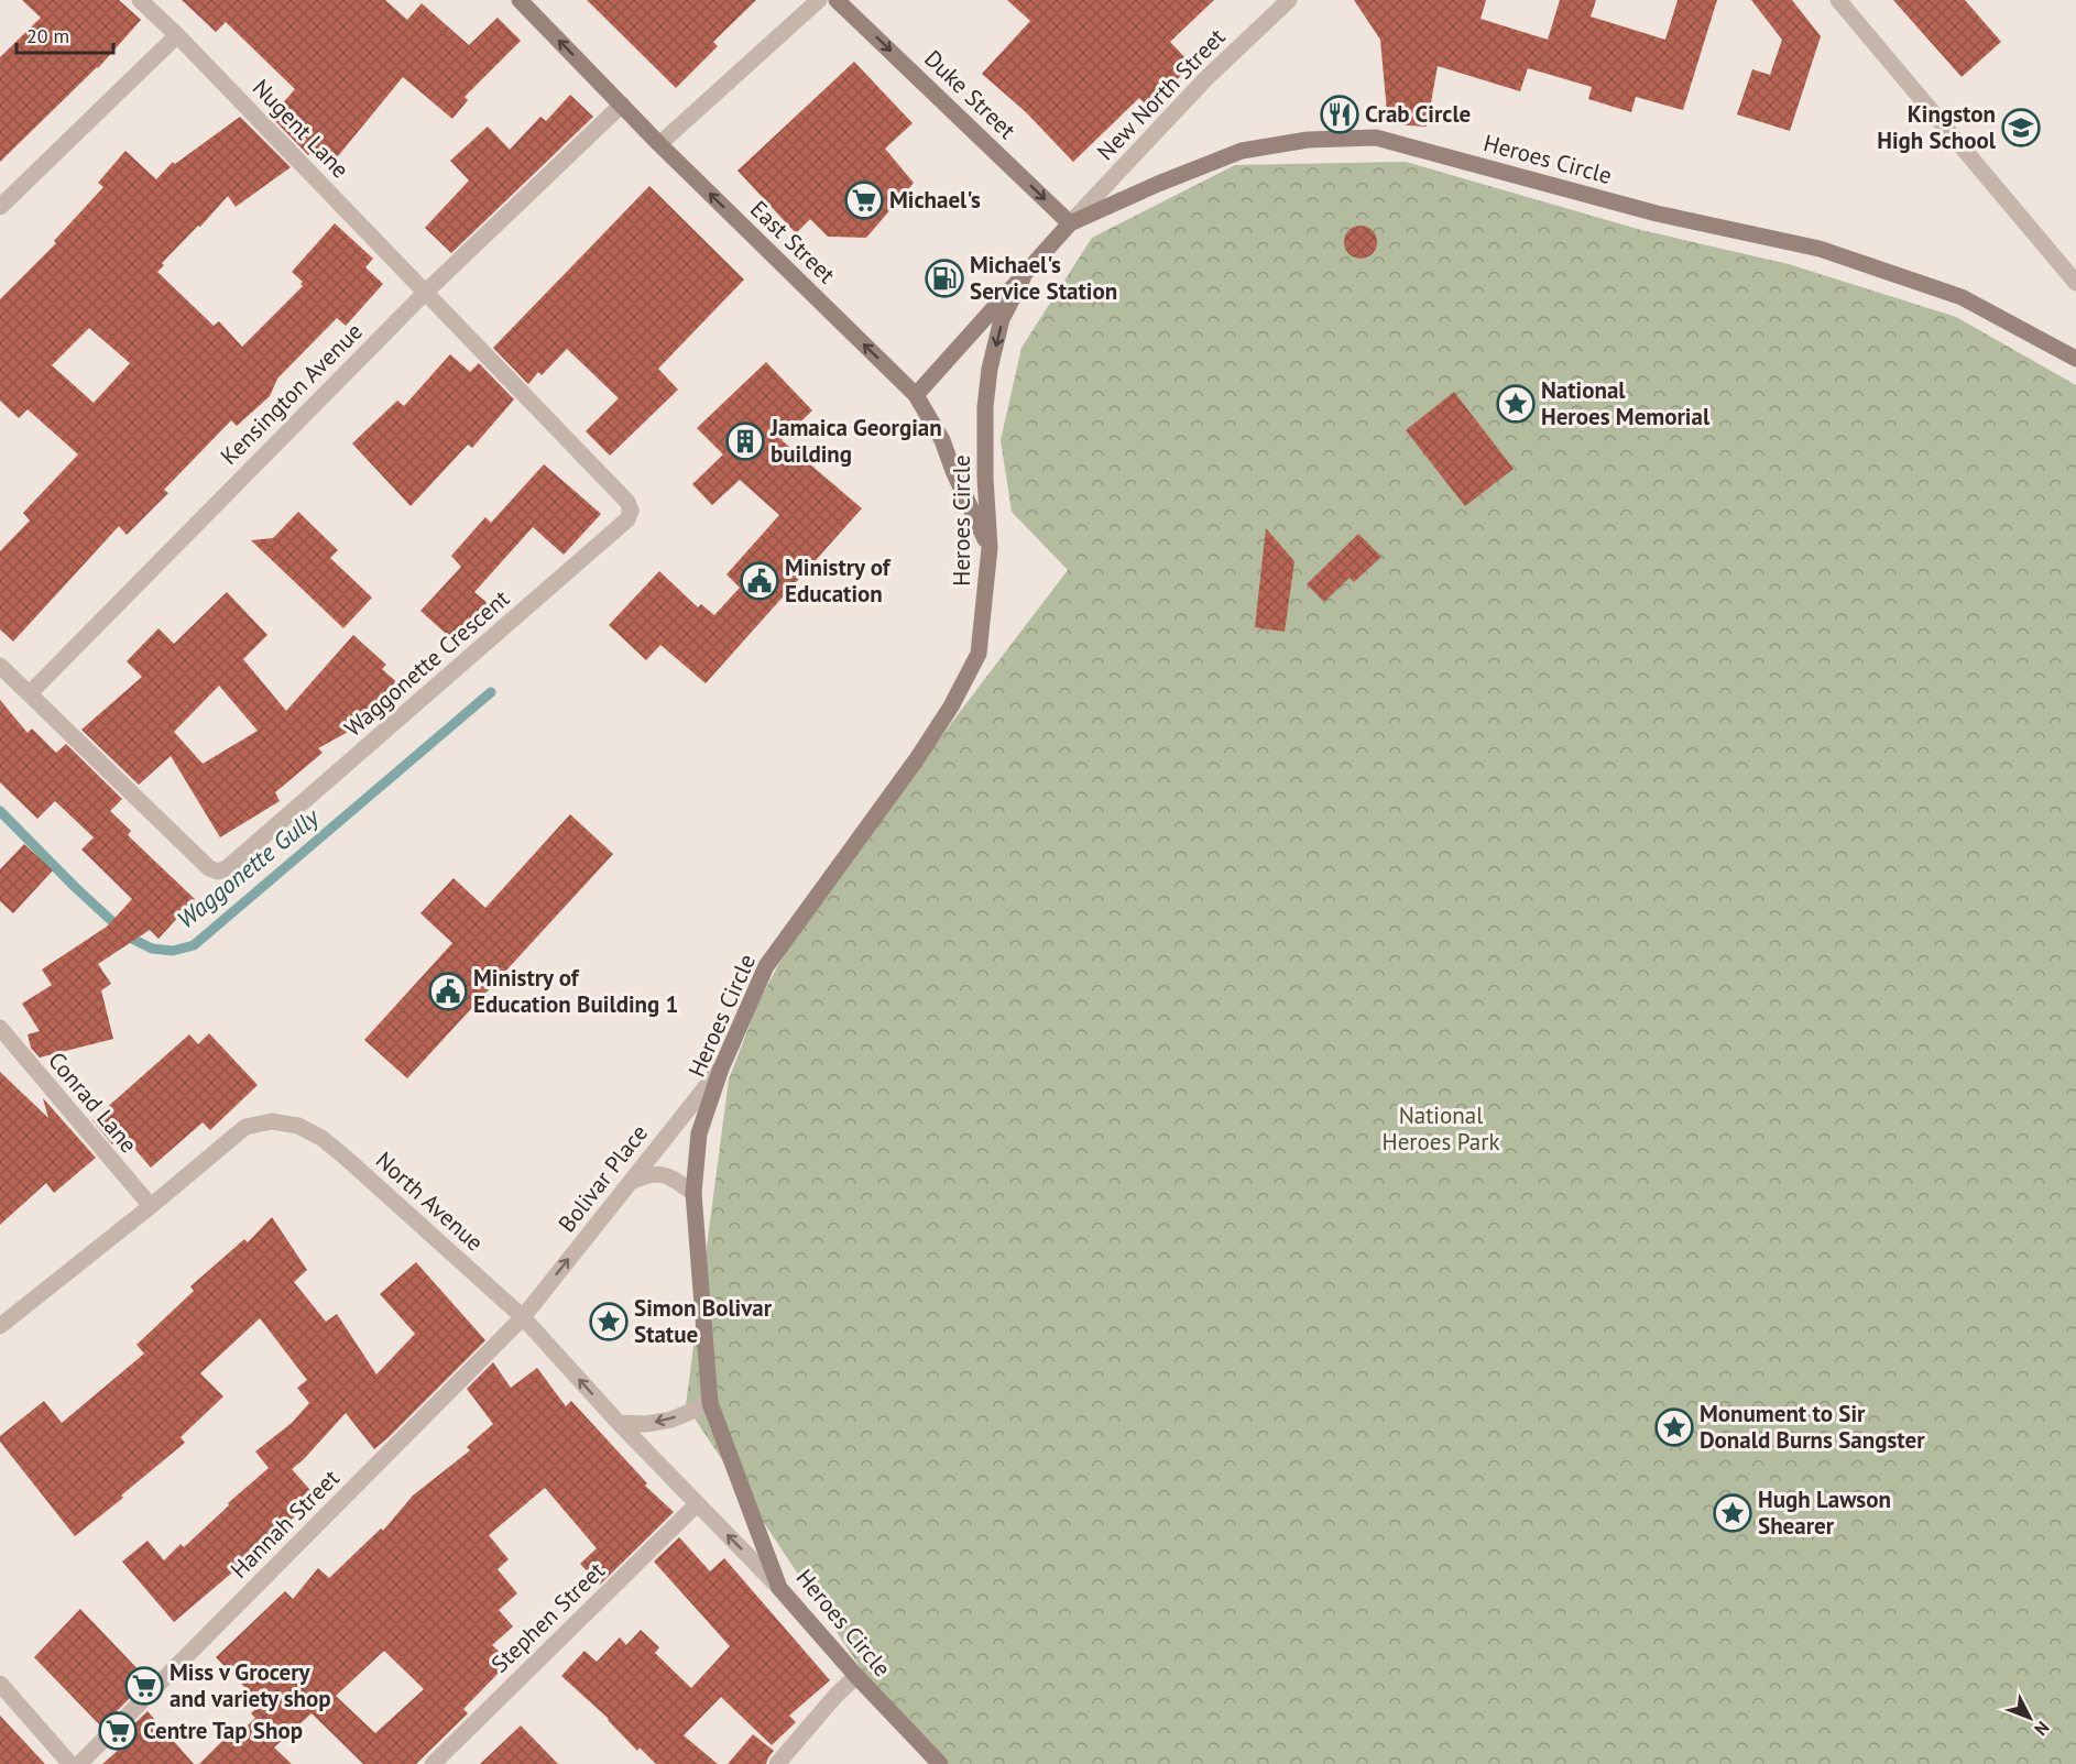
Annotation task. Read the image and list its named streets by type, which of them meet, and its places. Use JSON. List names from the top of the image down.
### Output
{
  "streets": {
    "main road": ["Duke Street", "Heroes Circle", "East Street"],
    "street": [
      "New North Street",
      "Nugent Lane",
      "Kensington Avenue",
      "Waggonette Crescent",
      "Conrad Lane",
      "Bolivar Place",
      "North Avenue",
      "Hannah Street",
      "Stephen Street"
    ]
  },
  "crossings": [
    ["Duke Street", "New North Street"],
    ["Duke Street", "Heroes Circle"],
    ["New North Street", "Heroes Circle"],
    ["Nugent Lane", "Kensington Avenue"],
    ["Nugent Lane", "Waggonette Crescent"],
    ["Heroes Circle", "East Street"],
    ["Heroes Circle", "Bolivar Place"],
    ["Heroes Circle", "North Avenue"],
    ["East Street", "Kensington Avenue"],
    ["Kensington Avenue", "Waggonette Crescent"],
    ["Conrad Lane", "North Avenue"],
    ["Bolivar Place", "North Avenue"],
    ["Bolivar Place", "Hannah Street"],
    ["North Avenue", "Hannah Street"],
    ["North Avenue", "Stephen Street"]
  ],
  "one_way": ["Duke Street", "East Street", "Bolivar Place"],
  "water": ["Waggonette Gully"],
  "parks": ["National Heroes Park"],
  "places": {
    "restaurant": ["Crab Circle"],
    "school or university": ["Kingston High School"],
    "supermarket": ["Michael's", "Miss v Grocery and variety shop", "Centre Tap Shop"],
    "fuel station": ["Michael's Service Station"],
    "place": [
      "National Heroes Memorial",
      "Simon Bolivar Statue",
      "Monument to Sir Donald Burns Sangster",
      "Hugh Lawson Shearer"
    ],
    "building": ["Jamaica Georgian building"],
    "public building": ["Ministry of Education", "Ministry of Education Building 1"]
  },
  "scale_bar": "20 m",
  "north": "bottom right"
}
